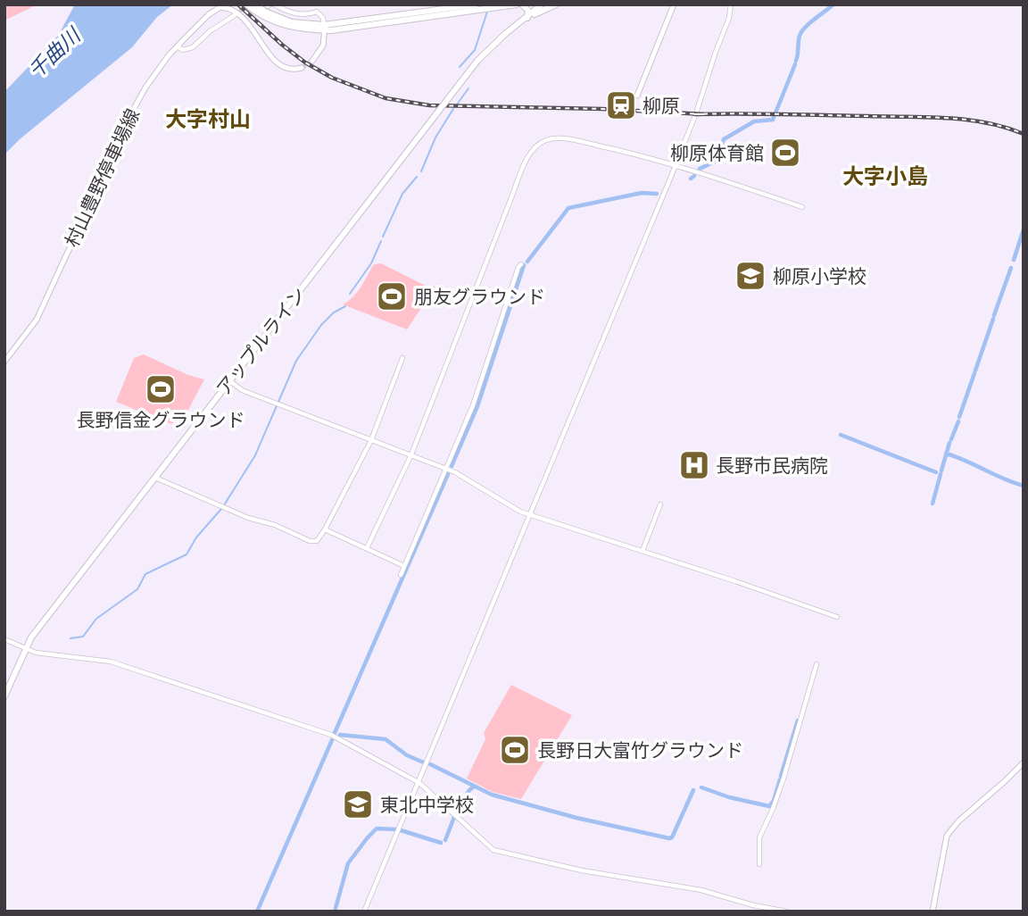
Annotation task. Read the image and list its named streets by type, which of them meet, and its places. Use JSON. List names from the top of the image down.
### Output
{
  "streets": {
    "highway": ["アップルライン"],
    "main road": ["村山豊野停車場線"]
  },
  "districts": ["大字村山", "大字小島"],
  "water": ["千曲川"],
  "places": {
    "station": ["柳原"],
    "sports": [
      "柳原体育館",
      "朋友グラウンド",
      "長野信金グラウンド",
      "長野日大富竹グラウンド"
    ],
    "school or university": ["柳原小学校", "東北中学校"],
    "hospital": ["長野市民病院"]
  }
}
